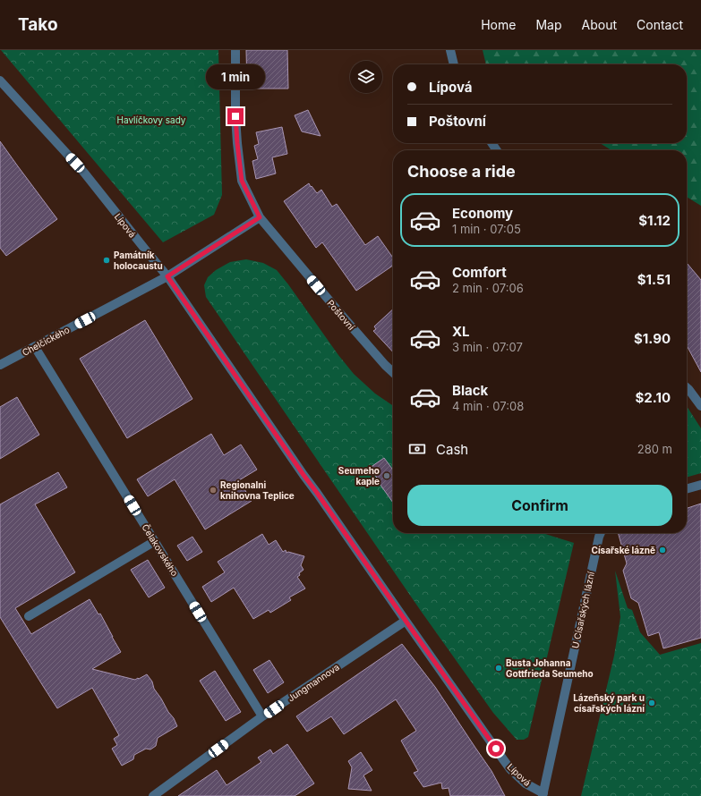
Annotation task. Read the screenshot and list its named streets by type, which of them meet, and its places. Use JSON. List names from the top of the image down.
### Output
{
  "streets": {
    "street": [
      "Lípová",
      "Poštovní",
      "Chelčického",
      "Čelakovského",
      "U Císařských lázní",
      "Jungmannova"
    ]
  },
  "crossings": [
    ["Lípová", "Chelčického"],
    ["Lípová", "U Císařských lázní"],
    ["Lípová", "Jungmannova"],
    ["Chelčického", "Čelakovského"],
    ["Čelakovského", "Jungmannova"]
  ],
  "parks": ["Havlíčkovy sady"],
  "places": [
    "Památník holocaustu",
    "Seumeho kaple",
    "Regionalni knihovna Teplice",
    "Císařské lázně",
    "Busta Johanna Gottfrieda Seumeho",
    "Lázeňský park u císařských lázní"
  ],
  "page": {
    "header": "Tako",
    "nav": [
      "Home",
      "Map",
      "About",
      "Contact"
    ],
    "bubble": "1 min",
    "banner": ["Lípová", "Poštovní"],
    "heading": "Choose a ride",
    "list": [
      {
        "name": "Economy",
        "note": "1 min · 07:05",
        "value": "$1.12"
      },
      {
        "name": "Comfort",
        "note": "2 min · 07:06",
        "value": "$1.51"
      },
      {
        "name": "XL",
        "note": "3 min · 07:07",
        "value": "$1.90"
      },
      {
        "name": "Black",
        "note": "4 min · 07:08",
        "value": "$2.10"
      }
    ],
    "pay": ["Cash", "280 m"],
    "buttons": "Confirm"
  }
}
